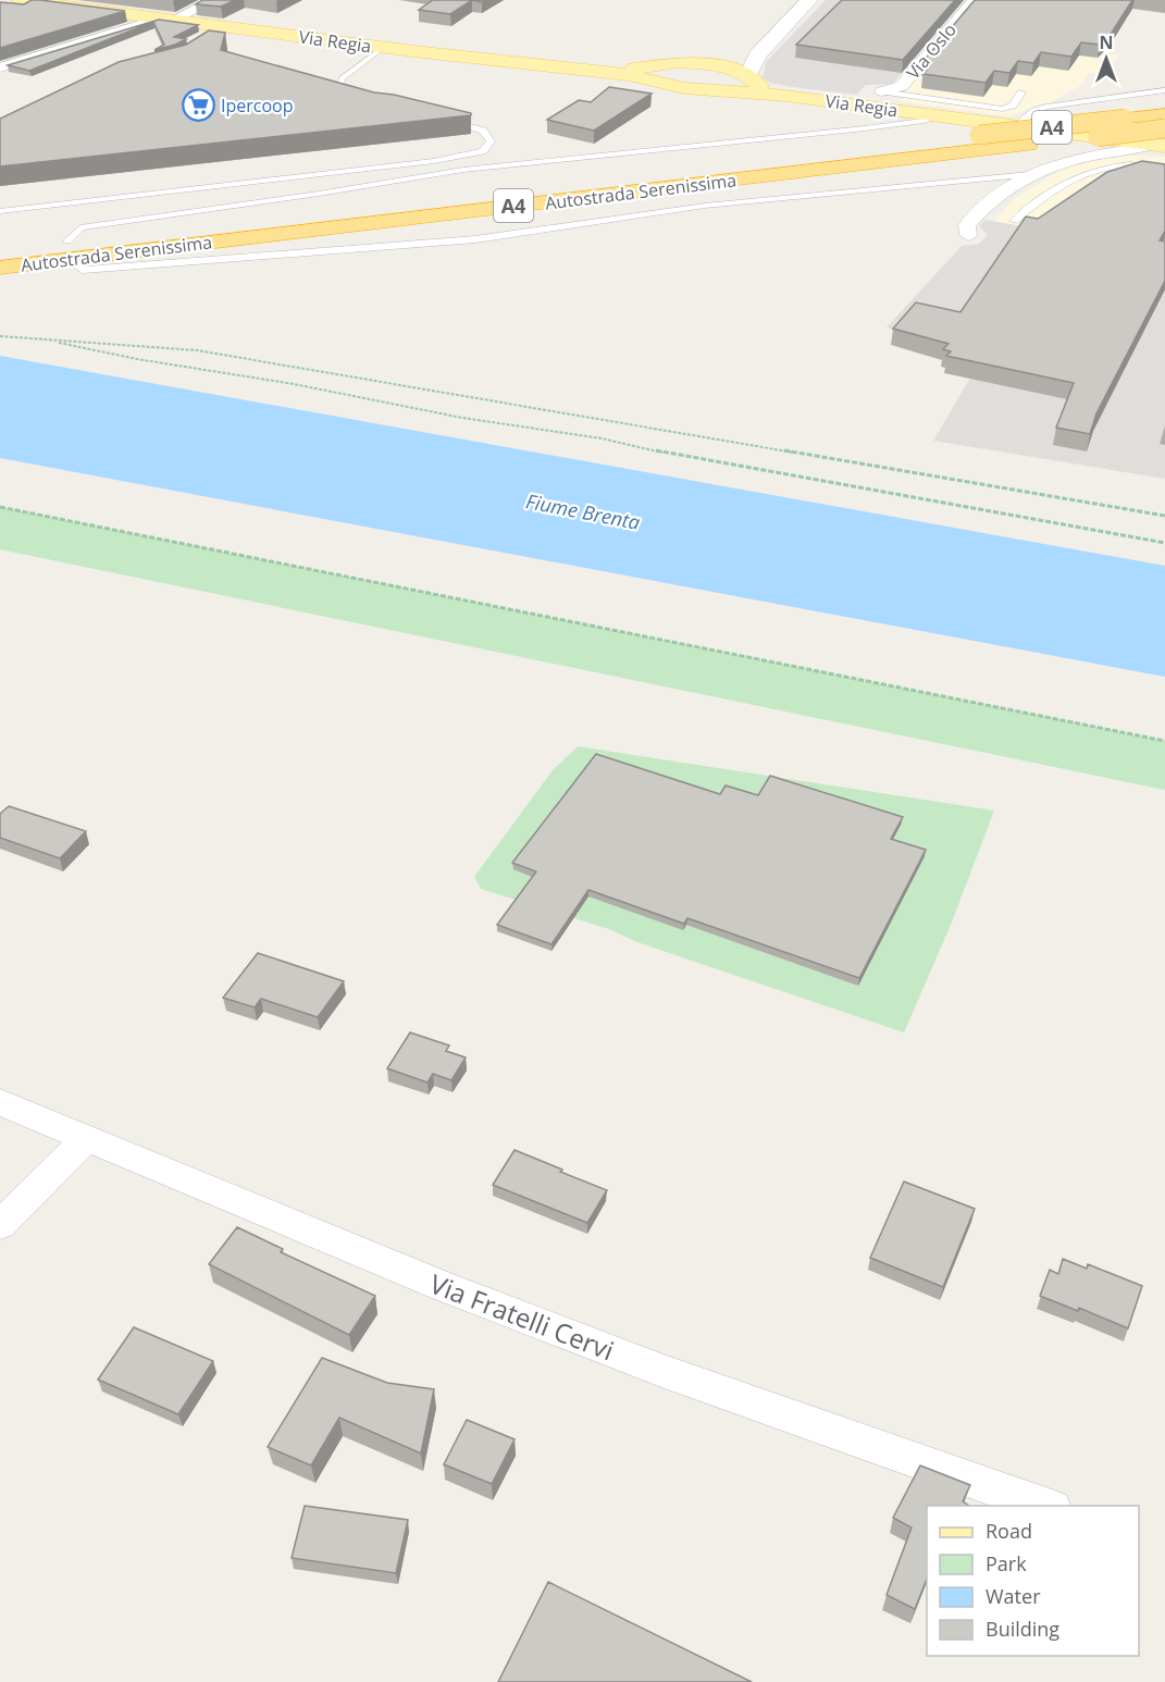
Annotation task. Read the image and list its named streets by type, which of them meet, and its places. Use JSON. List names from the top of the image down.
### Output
{
  "streets": {
    "highway": ["A4", "Autostrada Serenissima"],
    "main road": ["Via Regia"],
    "street": ["Via Oslo", "Via Fratelli Cervi"]
  },
  "water": ["Fiume Brenta"],
  "places": {
    "supermarket": ["Ipercoop"]
  },
  "legend": [
    "Road",
    "Park",
    "Water",
    "Building"
  ],
  "north": "top"
}
